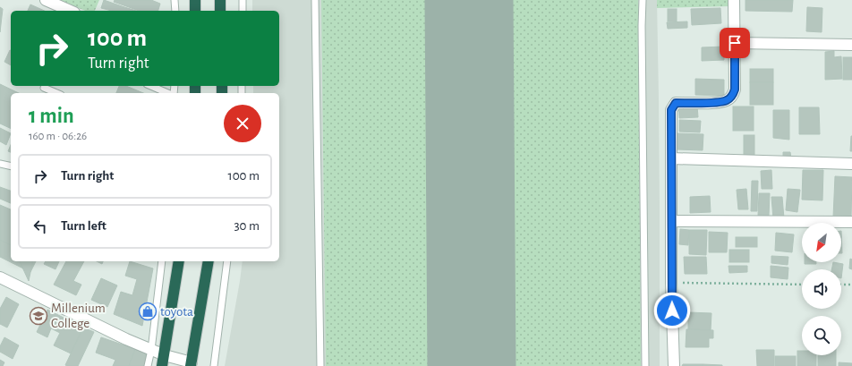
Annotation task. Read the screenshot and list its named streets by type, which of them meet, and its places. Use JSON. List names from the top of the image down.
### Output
{
  "places": {
    "shop": ["toyota"],
    "school or university": ["Millenium College"]
  },
  "north": "bottom left",
  "page": {
    "turn": ["100 m", "Turn right"],
    "heading": ["1 min", "160 m · 06:26"],
    "list": [
      {
        "name": "Turn right",
        "value": "100 m"
      },
      {
        "name": "Turn left",
        "value": "30 m"
      }
    ]
  }
}
